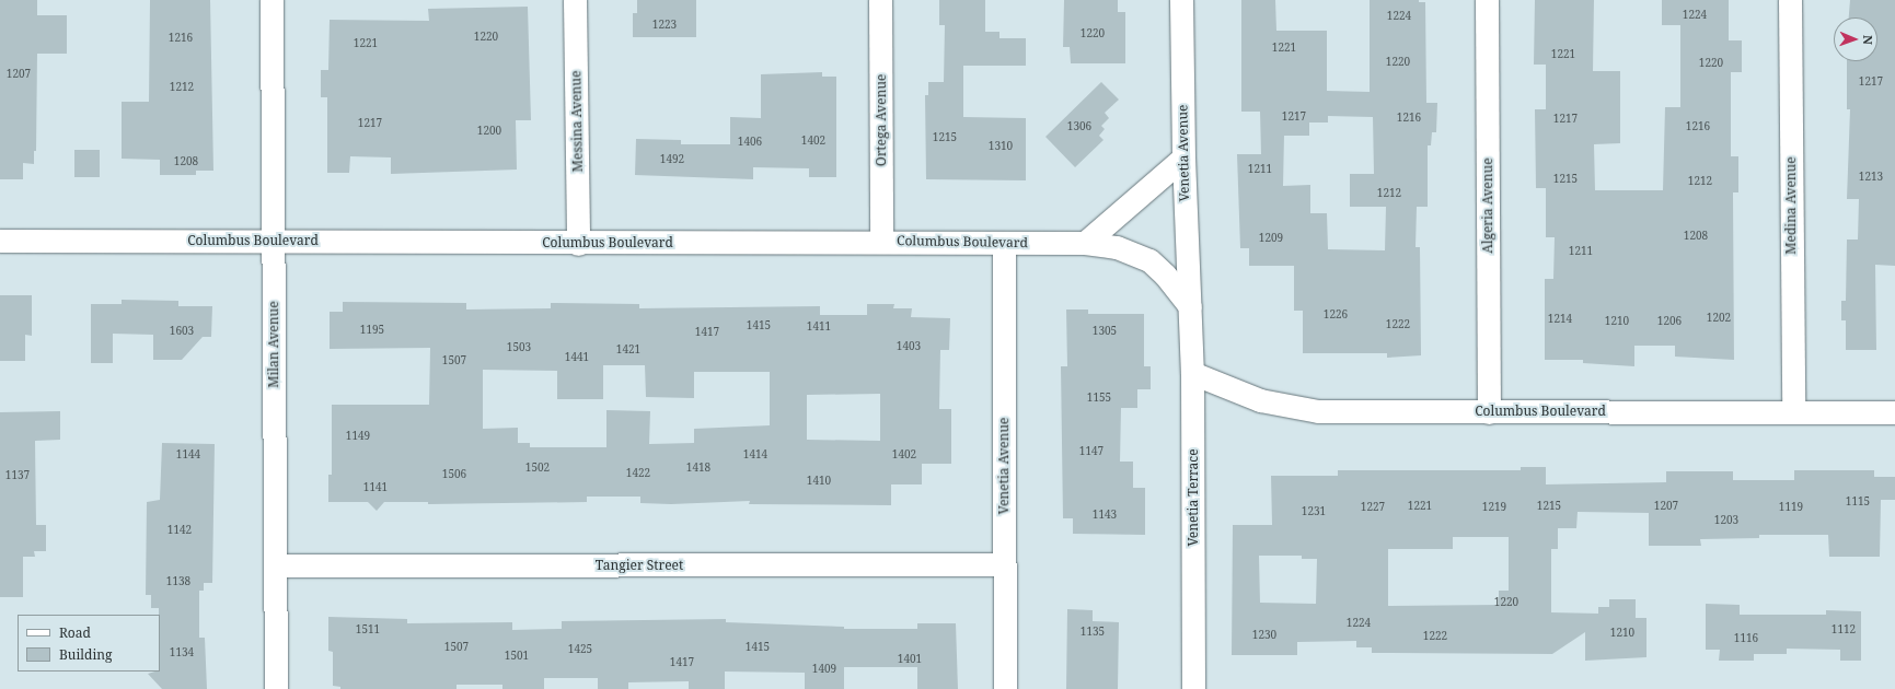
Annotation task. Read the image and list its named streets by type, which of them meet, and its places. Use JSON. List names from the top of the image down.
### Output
{
  "streets": {
    "street": [
      "Ortega Avenue",
      "Messina Avenue",
      "Venetia Avenue",
      "Algeria Avenue",
      "Medina Avenue",
      "Columbus Boulevard",
      "Milan Avenue",
      "Venetia Terrace",
      "Tangier Street"
    ]
  },
  "crossings": [
    ["Ortega Avenue", "Columbus Boulevard"],
    ["Messina Avenue", "Columbus Boulevard"],
    ["Venetia Avenue", "Columbus Boulevard"],
    ["Venetia Avenue", "Venetia Terrace"],
    ["Venetia Avenue", "Tangier Street"],
    ["Algeria Avenue", "Columbus Boulevard"],
    ["Medina Avenue", "Columbus Boulevard"],
    ["Columbus Boulevard", "Milan Avenue"],
    ["Columbus Boulevard", "Venetia Terrace"],
    ["Milan Avenue", "Tangier Street"]
  ],
  "house_numbers": [
    "1224",
    "1224",
    "1223",
    "1220",
    "1220",
    "1216",
    "1221",
    "1221",
    "1221",
    "1220",
    "1220",
    "1207",
    "1217",
    "1212",
    "1217",
    "1216",
    "1217",
    "1217",
    "1306",
    "1216",
    "1200",
    "1215",
    "1402",
    "1406",
    "1310",
    "1492",
    "1208",
    "1211",
    "1213",
    "1215",
    "1212",
    "1212",
    "1208",
    "1209",
    "1211",
    "1226",
    "1202",
    "1214",
    "1210",
    "1206",
    "1222",
    "1415",
    "1411",
    "1195",
    "1603",
    "1305",
    "1417",
    "1403",
    "1503",
    "1421",
    "1441",
    "1507",
    "1155",
    "1149",
    "1147",
    "1144",
    "1414",
    "1402",
    "1502",
    "1418",
    "1422",
    "1506",
    "1137",
    "1410",
    "1141",
    "1115",
    "1221",
    "1215",
    "1207",
    "1227",
    "1219",
    "1119",
    "1231",
    "1143",
    "1203",
    "1142",
    "1138",
    "1220",
    "1224",
    "1511",
    "1112",
    "1135",
    "1210",
    "1230",
    "1222",
    "1116",
    "1507",
    "1415",
    "1425",
    "1134",
    "1501",
    "1401",
    "1417",
    "1409"
  ],
  "legend": ["Road", "Building"],
  "north": "right"
}
